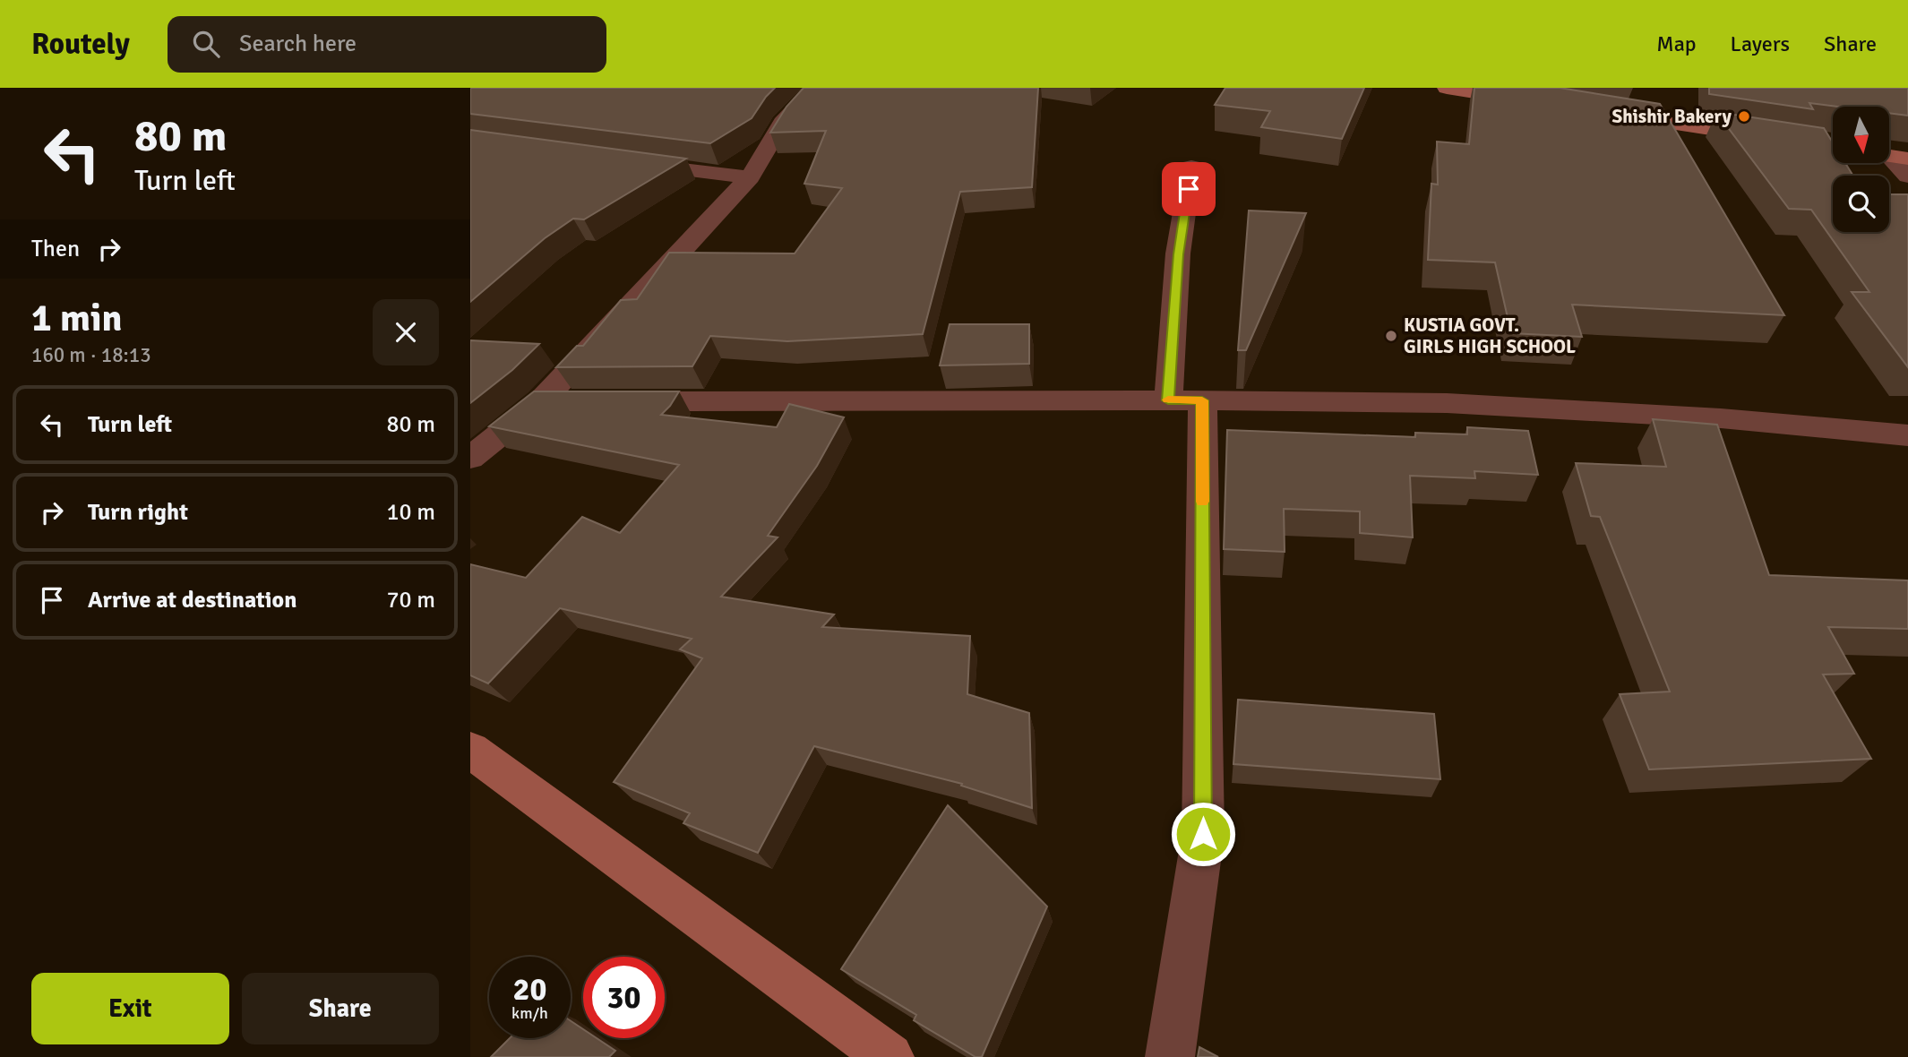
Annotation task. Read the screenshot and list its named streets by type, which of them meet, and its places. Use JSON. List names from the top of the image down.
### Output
{
  "places": ["Shishir Bakery", "KUSTIA GOVT. GIRLS HIGH SCHOOL"],
  "north": "bottom",
  "page": {
    "header": "Routely",
    "search": "Search here",
    "nav": ["Map", "Layers", "Share"],
    "turn": ["80 m", "Turn left"],
    "then": "Then",
    "heading": ["1 min", "160 m · 18:13"],
    "list": [
      {
        "name": "Turn left",
        "value": "80 m"
      },
      {
        "name": "Turn right",
        "value": "10 m"
      },
      {
        "name": "Arrive at destination",
        "value": "70 m"
      }
    ],
    "speed": "20 km/h",
    "limit": "30",
    "buttons": ["Exit", "Share"]
  }
}
